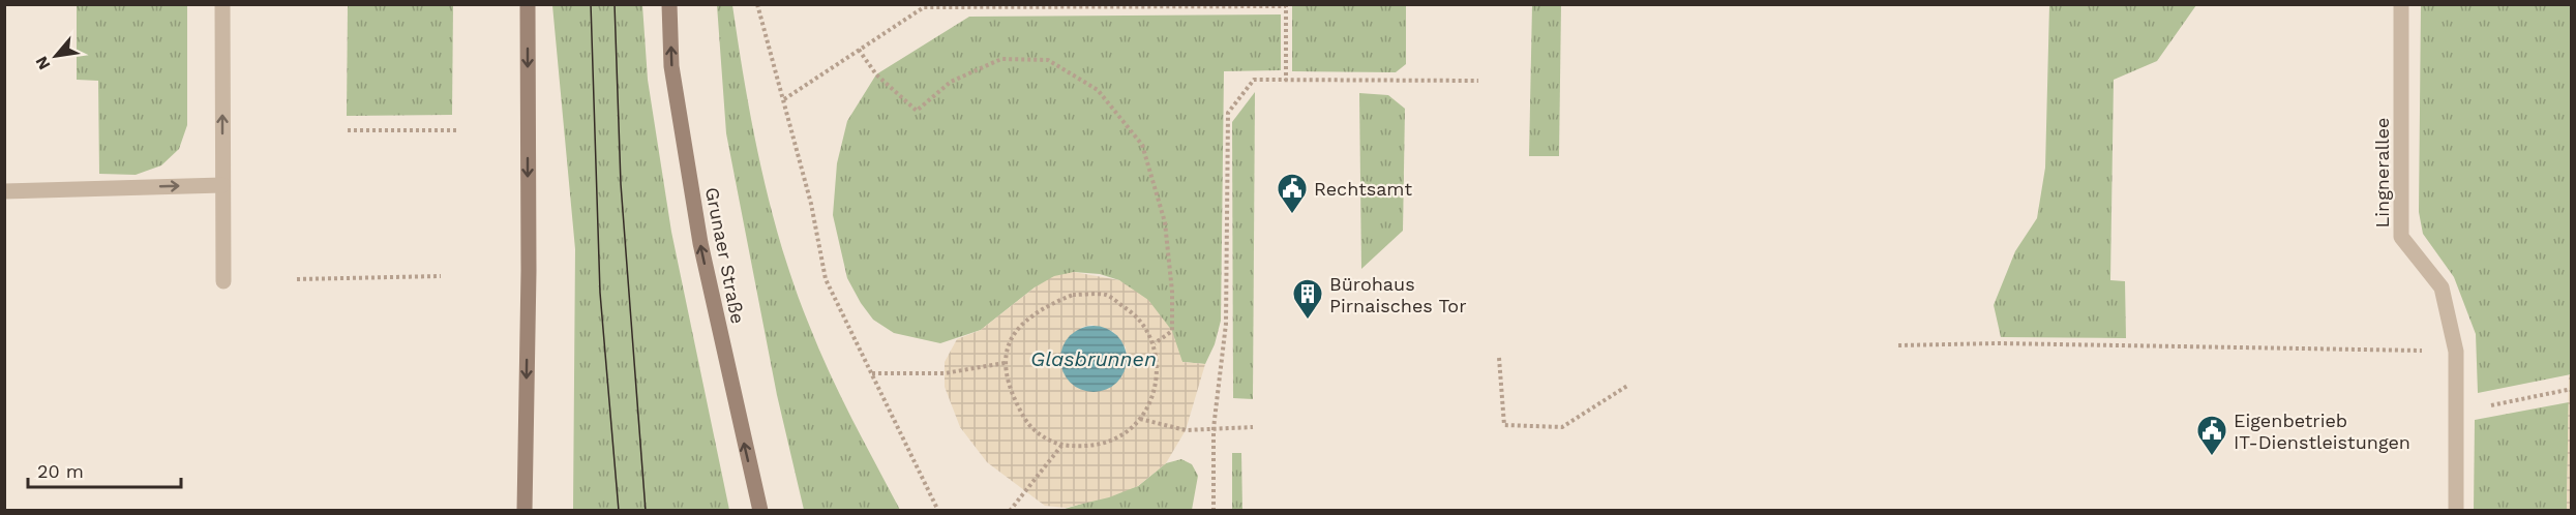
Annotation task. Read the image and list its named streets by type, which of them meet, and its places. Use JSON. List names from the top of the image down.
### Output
{
  "streets": {
    "main road": ["Grunaer Straße"],
    "street": ["Lingnerallee"]
  },
  "one_way": ["Grunaer Straße"],
  "water": ["Glasbrunnen"],
  "places": {
    "public building": ["Rechtsamt", "Eigenbetrieb IT-Dienstleistungen"],
    "building": ["Bürohaus Pirnaisches Tor"]
  },
  "scale_bar": "20 m",
  "north": "bottom left"
}
